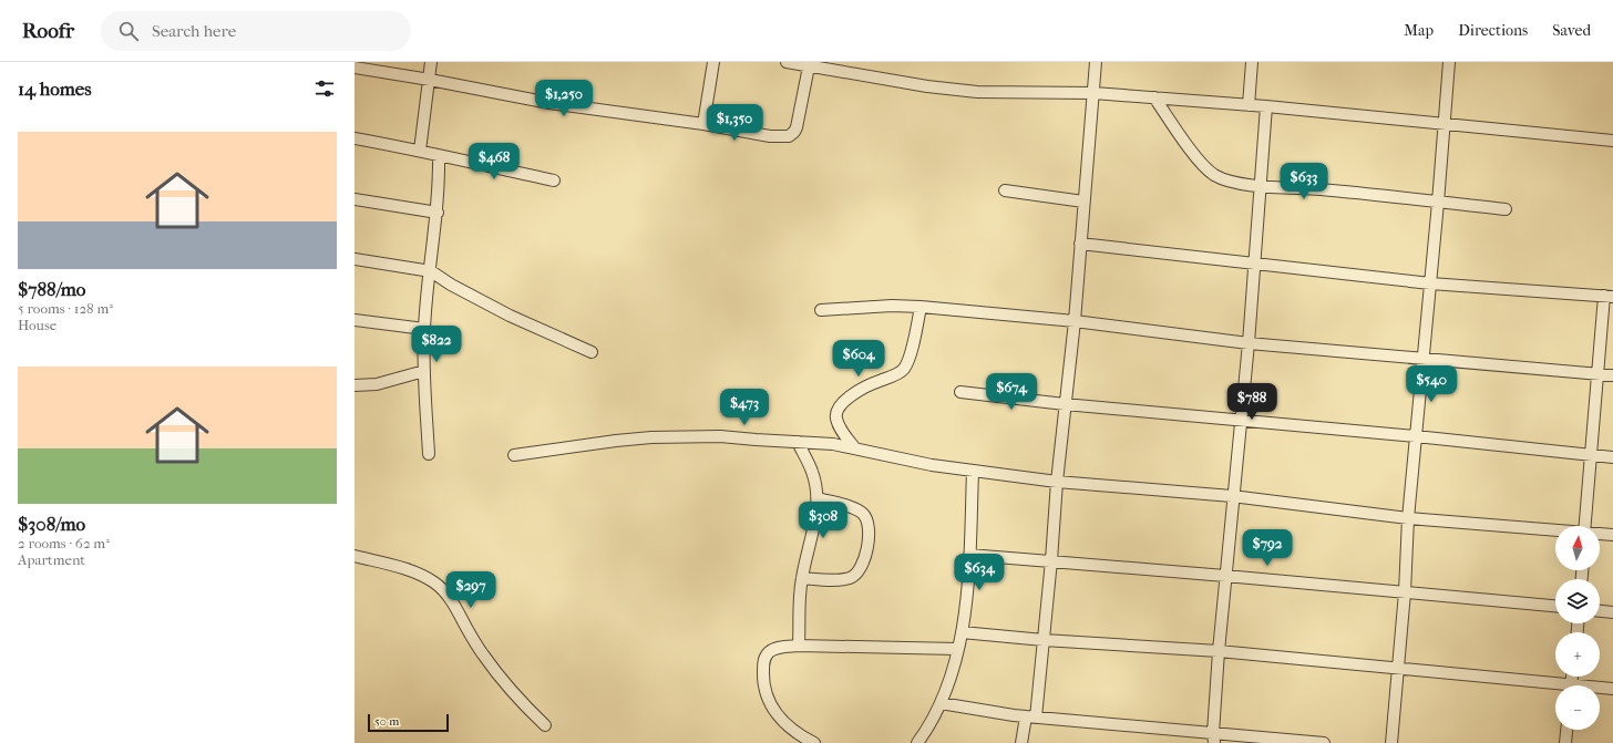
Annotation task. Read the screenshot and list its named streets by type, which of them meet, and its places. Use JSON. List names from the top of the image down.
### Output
{
  "scale_bar": "50 m",
  "north": "top",
  "page": {
    "header": "Roofr",
    "search": "Search here",
    "nav": ["Map", "Directions", "Saved"],
    "heading": "14 homes",
    "price": [
      "$1,250",
      "$1,350",
      "$468",
      "$633",
      "$822",
      "$604",
      "$540",
      "$674",
      "$788",
      "$473",
      "$308",
      "$792",
      "$634",
      "$297"
    ],
    "list": [
      {
        "name": "$788/mo",
        "note": "5 rooms · 128 m² · House"
      },
      {
        "name": "$308/mo",
        "note": "2 rooms · 62 m² · Apartment"
      }
    ],
    "map_buttons": ["+", "−"],
    "scale": "50 m"
  }
}
